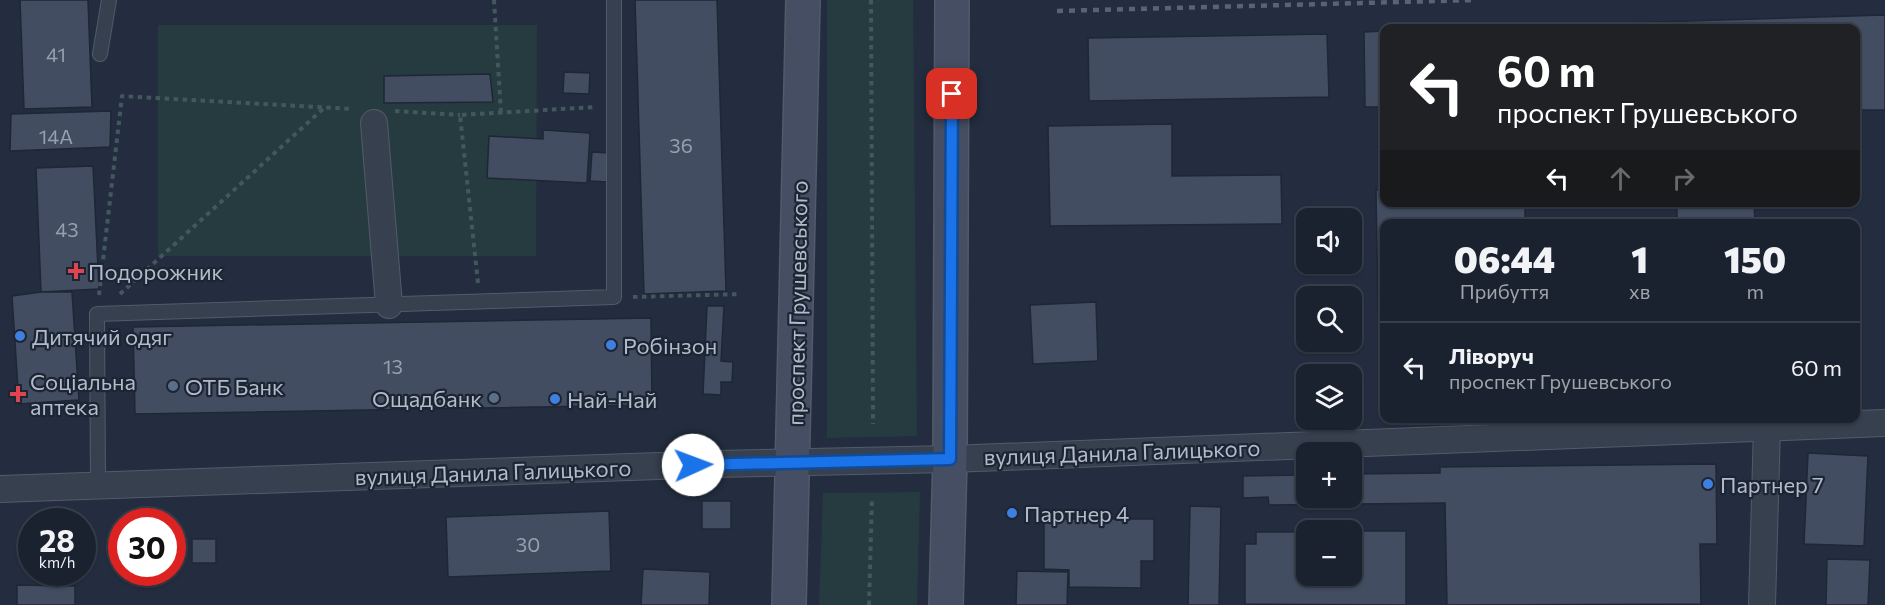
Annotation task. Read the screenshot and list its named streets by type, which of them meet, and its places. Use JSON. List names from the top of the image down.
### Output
{
  "streets": {
    "main road": ["проспект Грушевського"],
    "street": ["вулиця Данила Галицького"]
  },
  "crossings": [
    ["проспект Грушевського", "вулиця Данила Галицького"]
  ],
  "places": {
    "health": ["Подорожник", "Соціальна аптека"],
    "other": [
      "Дитячий одяг",
      "Робінзон",
      "ОТБ Банк",
      "Ощадбанк",
      "Най-Най",
      "Партнер 7",
      "Партнер 4"
    ]
  },
  "house_numbers": [
    "41",
    "14А",
    "36",
    "43",
    "13",
    "30"
  ],
  "page": {
    "turn": ["60 m", "проспект Грушевського"],
    "map_buttons": ["+", "−"],
    "eta": [
      "06:44",
      "Прибуття",
      "1",
      "хв",
      "150",
      "m"
    ],
    "list": [
      {
        "name": "Ліворуч",
        "note": "проспект Грушевського",
        "value": "60 m"
      }
    ],
    "speed": "28 km/h",
    "limit": "30"
  }
}
